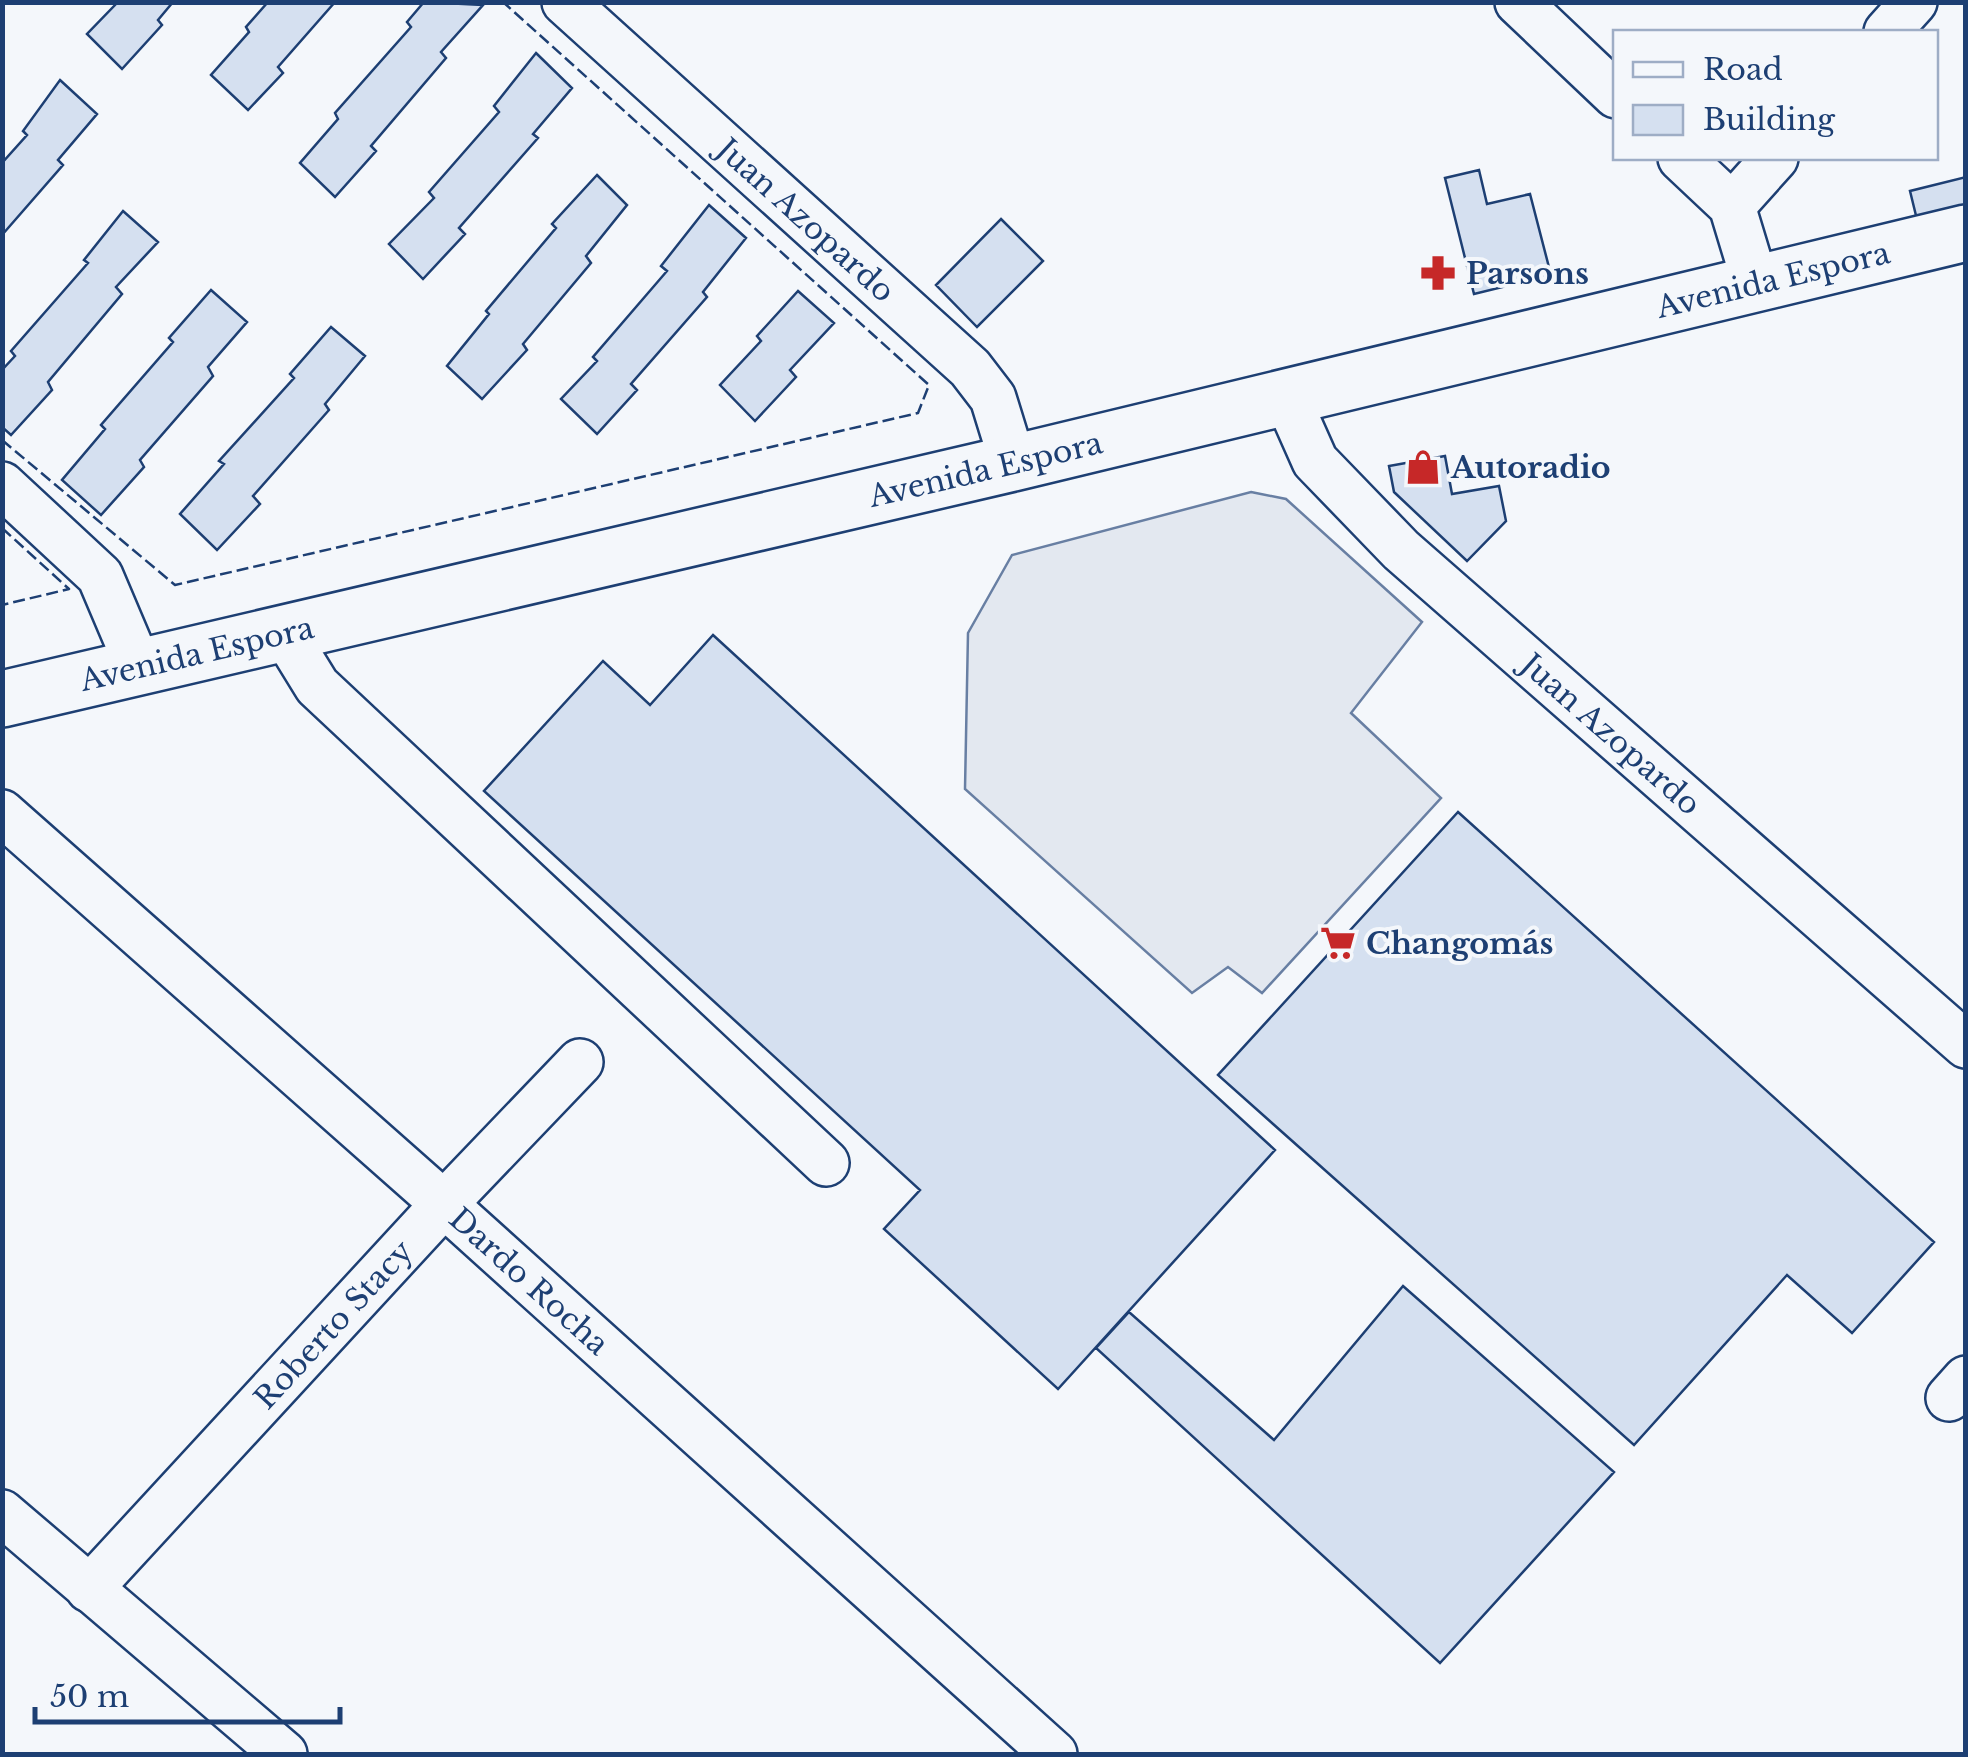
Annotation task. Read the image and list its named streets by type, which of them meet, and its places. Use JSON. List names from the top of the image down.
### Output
{
  "streets": {
    "main road": ["Avenida Espora"],
    "street": ["Juan Azopardo", "Dardo Rocha", "Roberto Stacy"]
  },
  "crossings": [
    ["Juan Azopardo", "Avenida Espora"],
    ["Dardo Rocha", "Roberto Stacy"]
  ],
  "places": {
    "pharmacy": ["Parsons"],
    "shop": ["Autoradio"],
    "supermarket": ["Changomás"]
  },
  "legend": ["Road", "Building"],
  "scale_bar": "50 m"
}
